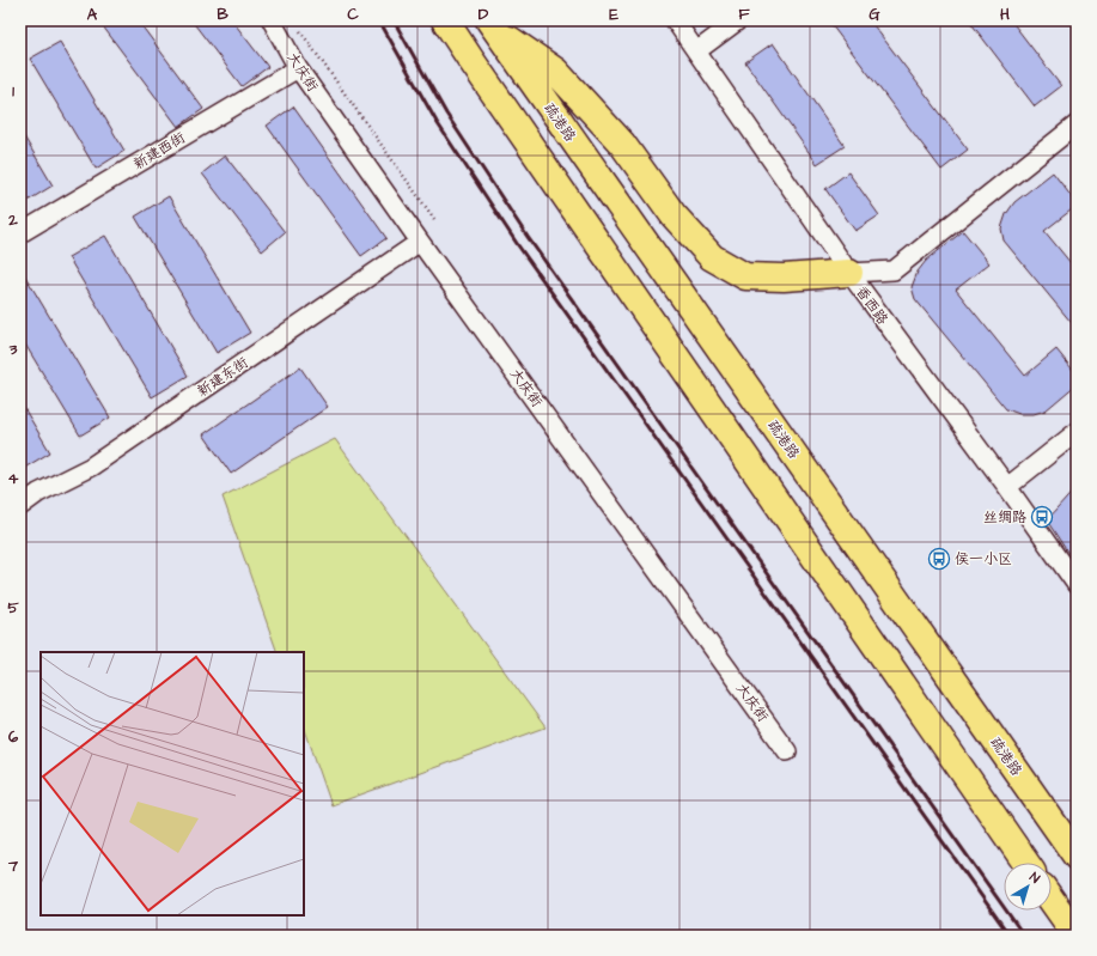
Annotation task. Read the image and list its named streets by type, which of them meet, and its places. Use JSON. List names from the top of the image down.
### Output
{
  "streets": {
    "highway": ["疏港路"],
    "street": [
      "大庆街",
      "新建西街",
      "香西路",
      "新建东街"
    ]
  },
  "crossings": [
    ["大庆街", "新建西街"],
    ["大庆街", "新建东街"]
  ],
  "places": {
    "bus stop": ["丝绸路", "侯一小区"]
  },
  "north": "top right",
  "grid": {
    "columns": [
      "A",
      "B",
      "C",
      "D",
      "E",
      "F",
      "G",
      "H"
    ],
    "rows": [
      "1",
      "2",
      "3",
      "4",
      "5",
      "6",
      "7"
    ]
  }
}
